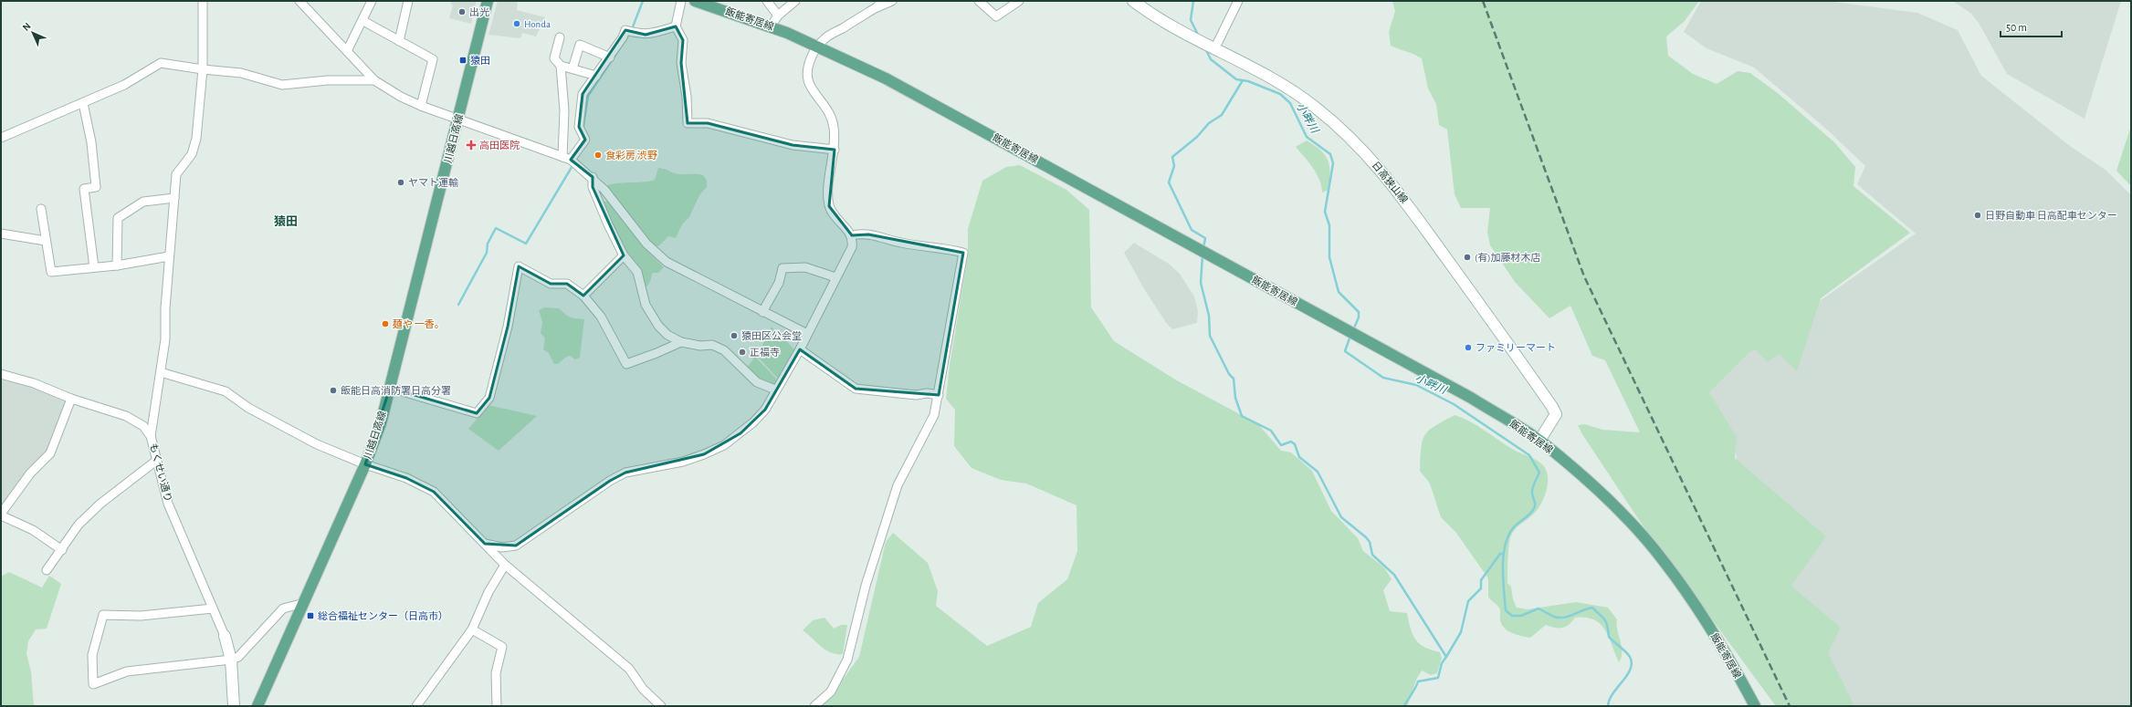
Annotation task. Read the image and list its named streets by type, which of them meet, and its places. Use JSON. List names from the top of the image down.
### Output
{
  "streets": {
    "main road": [
      "飯能寄居線",
      "川越日高線",
      "日高狭山線",
      "もくせい通り"
    ]
  },
  "crossings": [
    ["飯能寄居線", "日高狭山線"]
  ],
  "districts": ["猿田"],
  "water": ["小畔川"],
  "places": {
    "other": [
      "出光",
      "Honda",
      "食彩房 渋野",
      "ヤマト運輸",
      "日野自動車 日高配車センター",
      "(有)加藤材木店",
      "麺や 一香。",
      "猿田区公会堂",
      "ファミリーマート",
      "正福寺",
      "飯能日高消防署日高分署"
    ],
    "transit": ["猿田", "総合福祉センター（日高市）"],
    "health": ["高田医院"]
  },
  "scale_bar": "50 m",
  "north": "top left"
}
